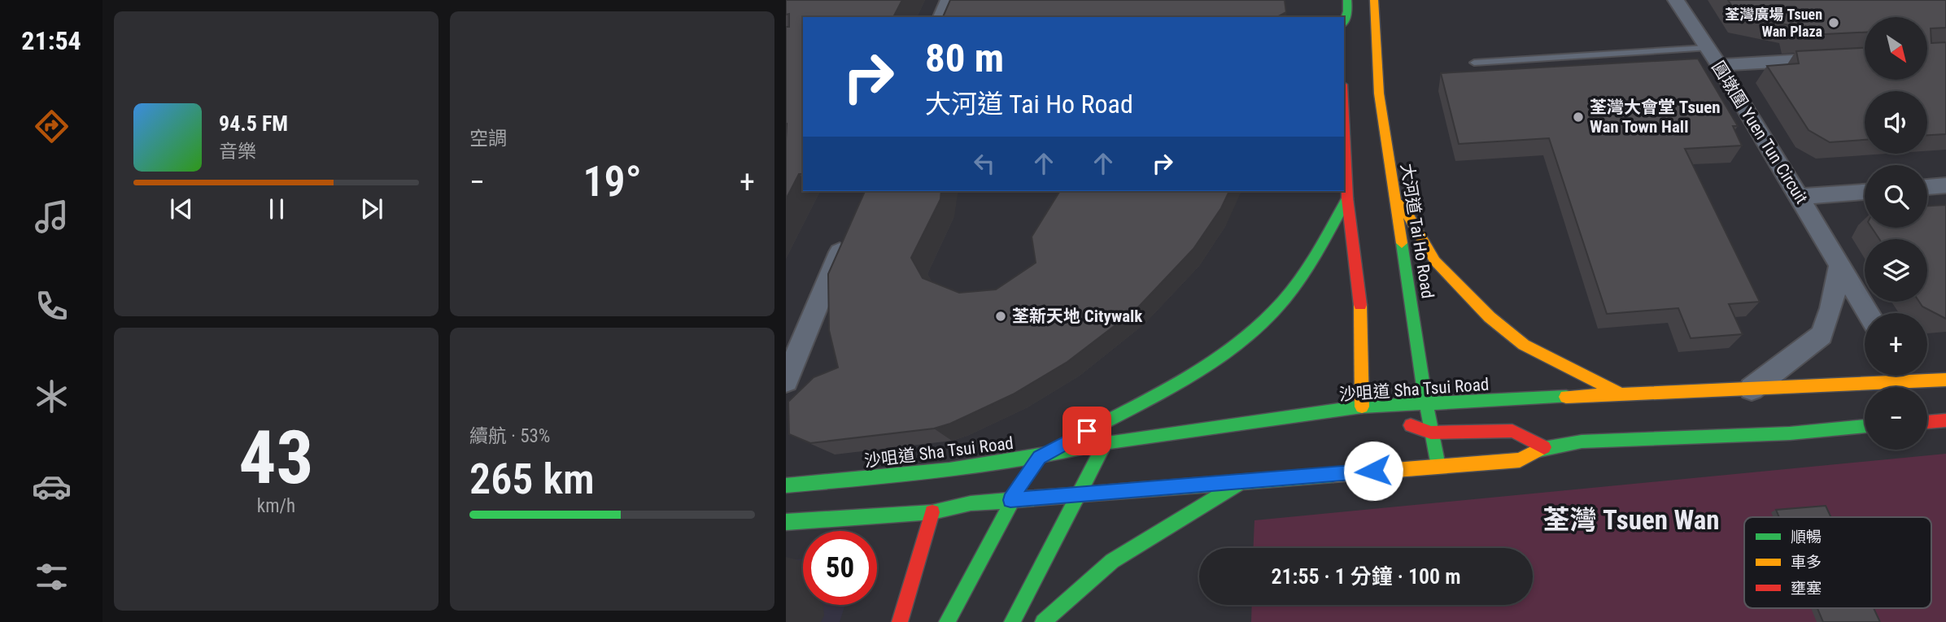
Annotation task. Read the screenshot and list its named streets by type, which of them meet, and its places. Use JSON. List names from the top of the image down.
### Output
{
  "streets": {
    "main road": ["大河道 Tai Ho Road", "沙咀道 Sha Tsui Road"],
    "street": ["圓墩圍 Yuen Tun Circuit"]
  },
  "crossings": [
    ["大河道 Tai Ho Road", "沙咀道 Sha Tsui Road"]
  ],
  "districts": ["荃灣 Tsuen Wan"],
  "places": ["荃灣廣場 Tsuen Wan Plaza", "荃灣大會堂 Tsuen Wan Town Hall", "荃新天地 Citywalk"],
  "legend": ["順暢", "車多", "壅塞"],
  "north": "bottom right",
  "page": {
    "tabs": "21:54",
    "tile": [
      "空調",
      ["43", "km/h"],
      ["續航 · 53%", "265 km"]
    ],
    "map_buttons": ["+", "−"],
    "turn": ["80 m", "大河道 Tai Ho Road"],
    "song": ["94.5 FM", "音樂"],
    "heat": ["−", "19°", "+"],
    "limit": "50",
    "trip": "21:55 · 1 分鐘 · 100 m"
  }
}
